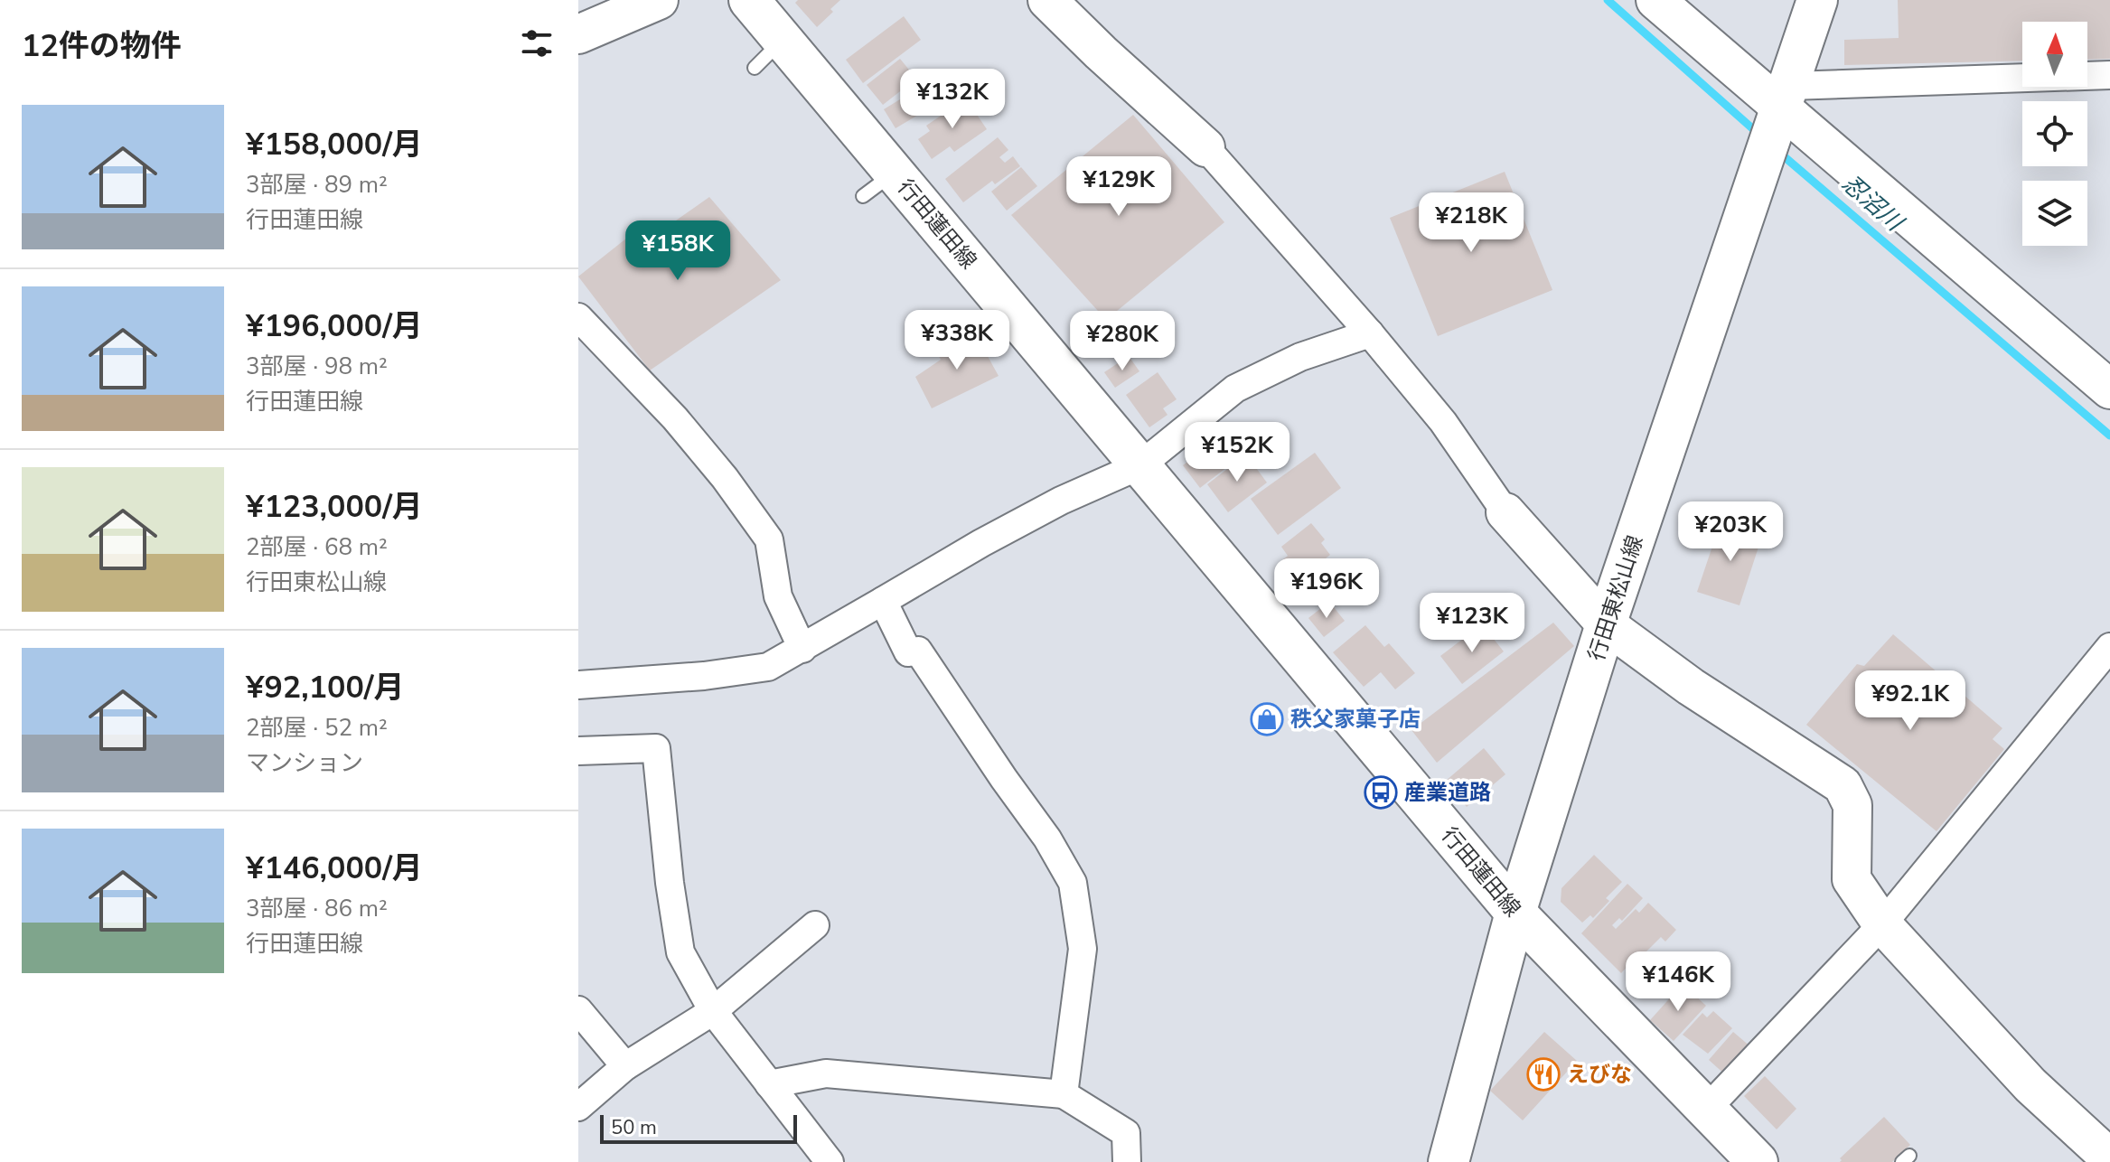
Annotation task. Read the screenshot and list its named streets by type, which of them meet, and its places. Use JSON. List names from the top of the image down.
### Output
{
  "streets": {
    "main road": ["行田蓮田線", "行田東松山線"]
  },
  "crossings": [
    ["行田蓮田線", "行田東松山線"]
  ],
  "water": ["忍沼川"],
  "places": {
    "shop": ["秩父家菓子店"],
    "bus stop": ["産業道路"],
    "restaurant": ["えびな"]
  },
  "scale_bar": "50 m",
  "north": "top",
  "page": {
    "heading": "12件の物件",
    "price": [
      "¥132K",
      "¥129K",
      "¥218K",
      "¥158K",
      "¥338K",
      "¥280K",
      "¥152K",
      "¥203K",
      "¥196K",
      "¥123K",
      "¥92.1K",
      "¥146K"
    ],
    "list": [
      {
        "name": "¥158,000/月",
        "note": "3部屋 · 89 m² · 行田蓮田線"
      },
      {
        "name": "¥196,000/月",
        "note": "3部屋 · 98 m² · 行田蓮田線"
      },
      {
        "name": "¥123,000/月",
        "note": "2部屋 · 68 m² · 行田東松山線"
      },
      {
        "name": "¥92,100/月",
        "note": "2部屋 · 52 m² · マンション"
      },
      {
        "name": "¥146,000/月",
        "note": "3部屋 · 86 m² · 行田蓮田線"
      }
    ],
    "scale": "50 m"
  }
}
